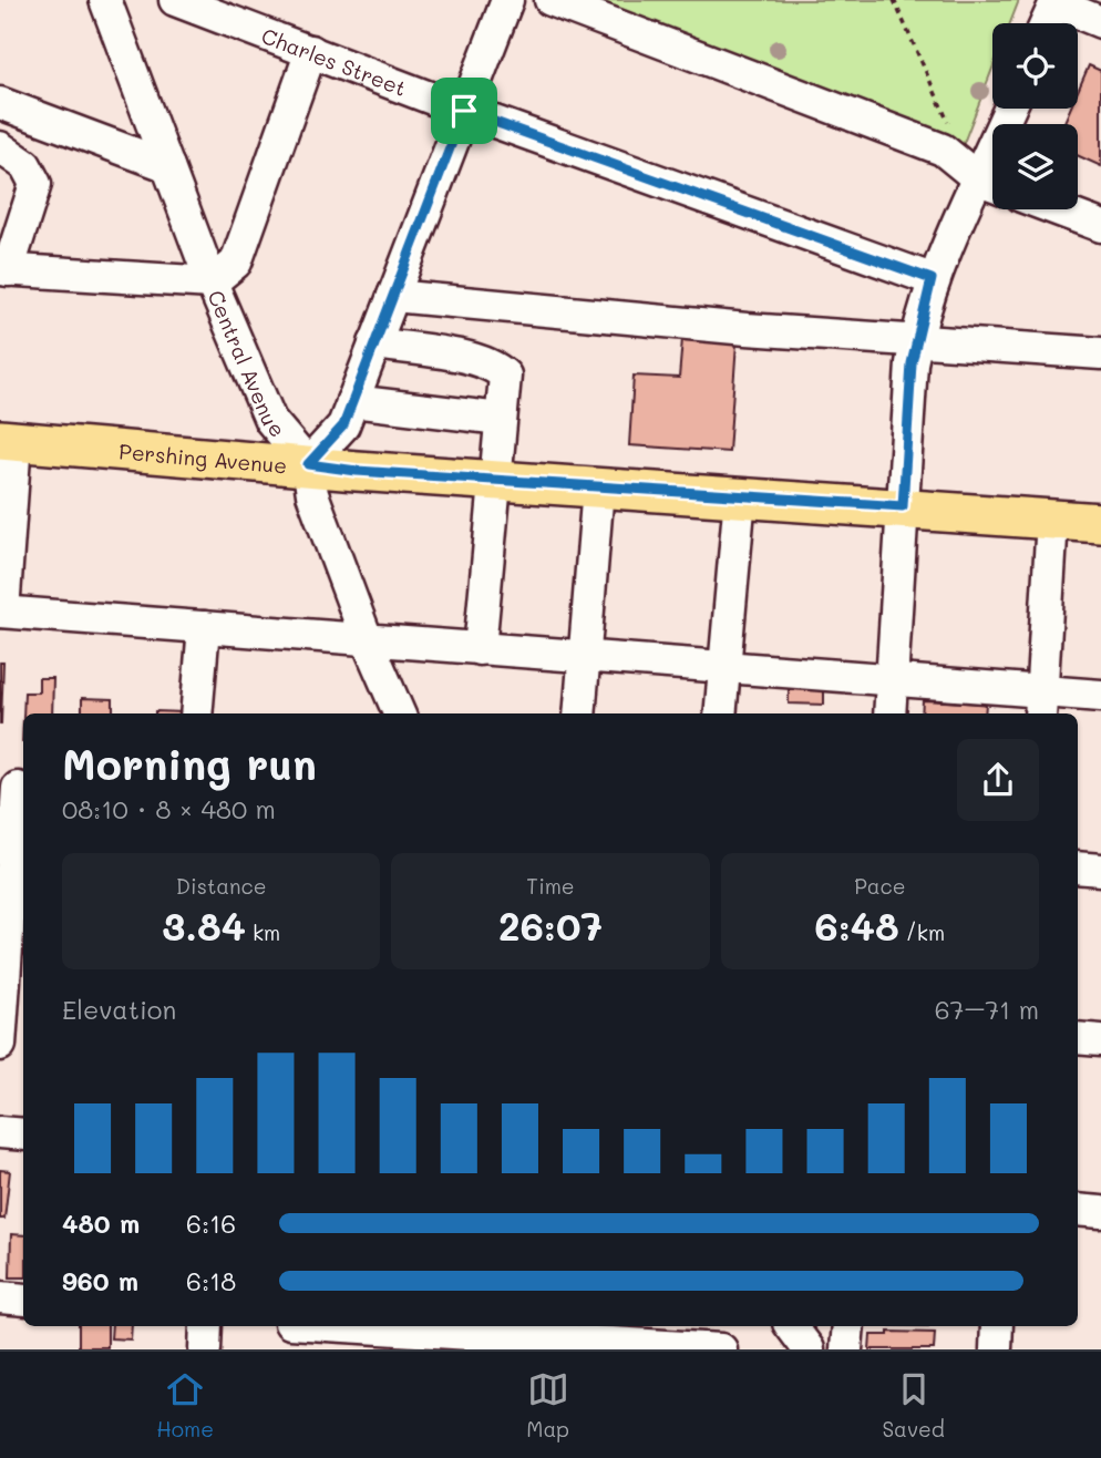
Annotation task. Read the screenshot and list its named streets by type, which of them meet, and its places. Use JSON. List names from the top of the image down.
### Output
{
  "streets": {
    "main road": ["Pershing Avenue"],
    "street": ["Charles Street", "Central Avenue"]
  },
  "crossings": [
    ["Central Avenue", "Pershing Avenue"]
  ],
  "page": {
    "heading": ["Morning run", "08:10 · 8 × 480 m"],
    "stats": [
      ["Distance", "3.84 km"],
      ["Time", "26:07"],
      ["Pace", "6:48 /km"]
    ],
    "chart": ["Elevation", "67–71 m"],
    "list": [
      {
        "name": "480 m",
        "note": "6:16"
      },
      {
        "name": "960 m",
        "note": "6:18"
      }
    ],
    "tabs": ["Home", "Map", "Saved"]
  }
}
